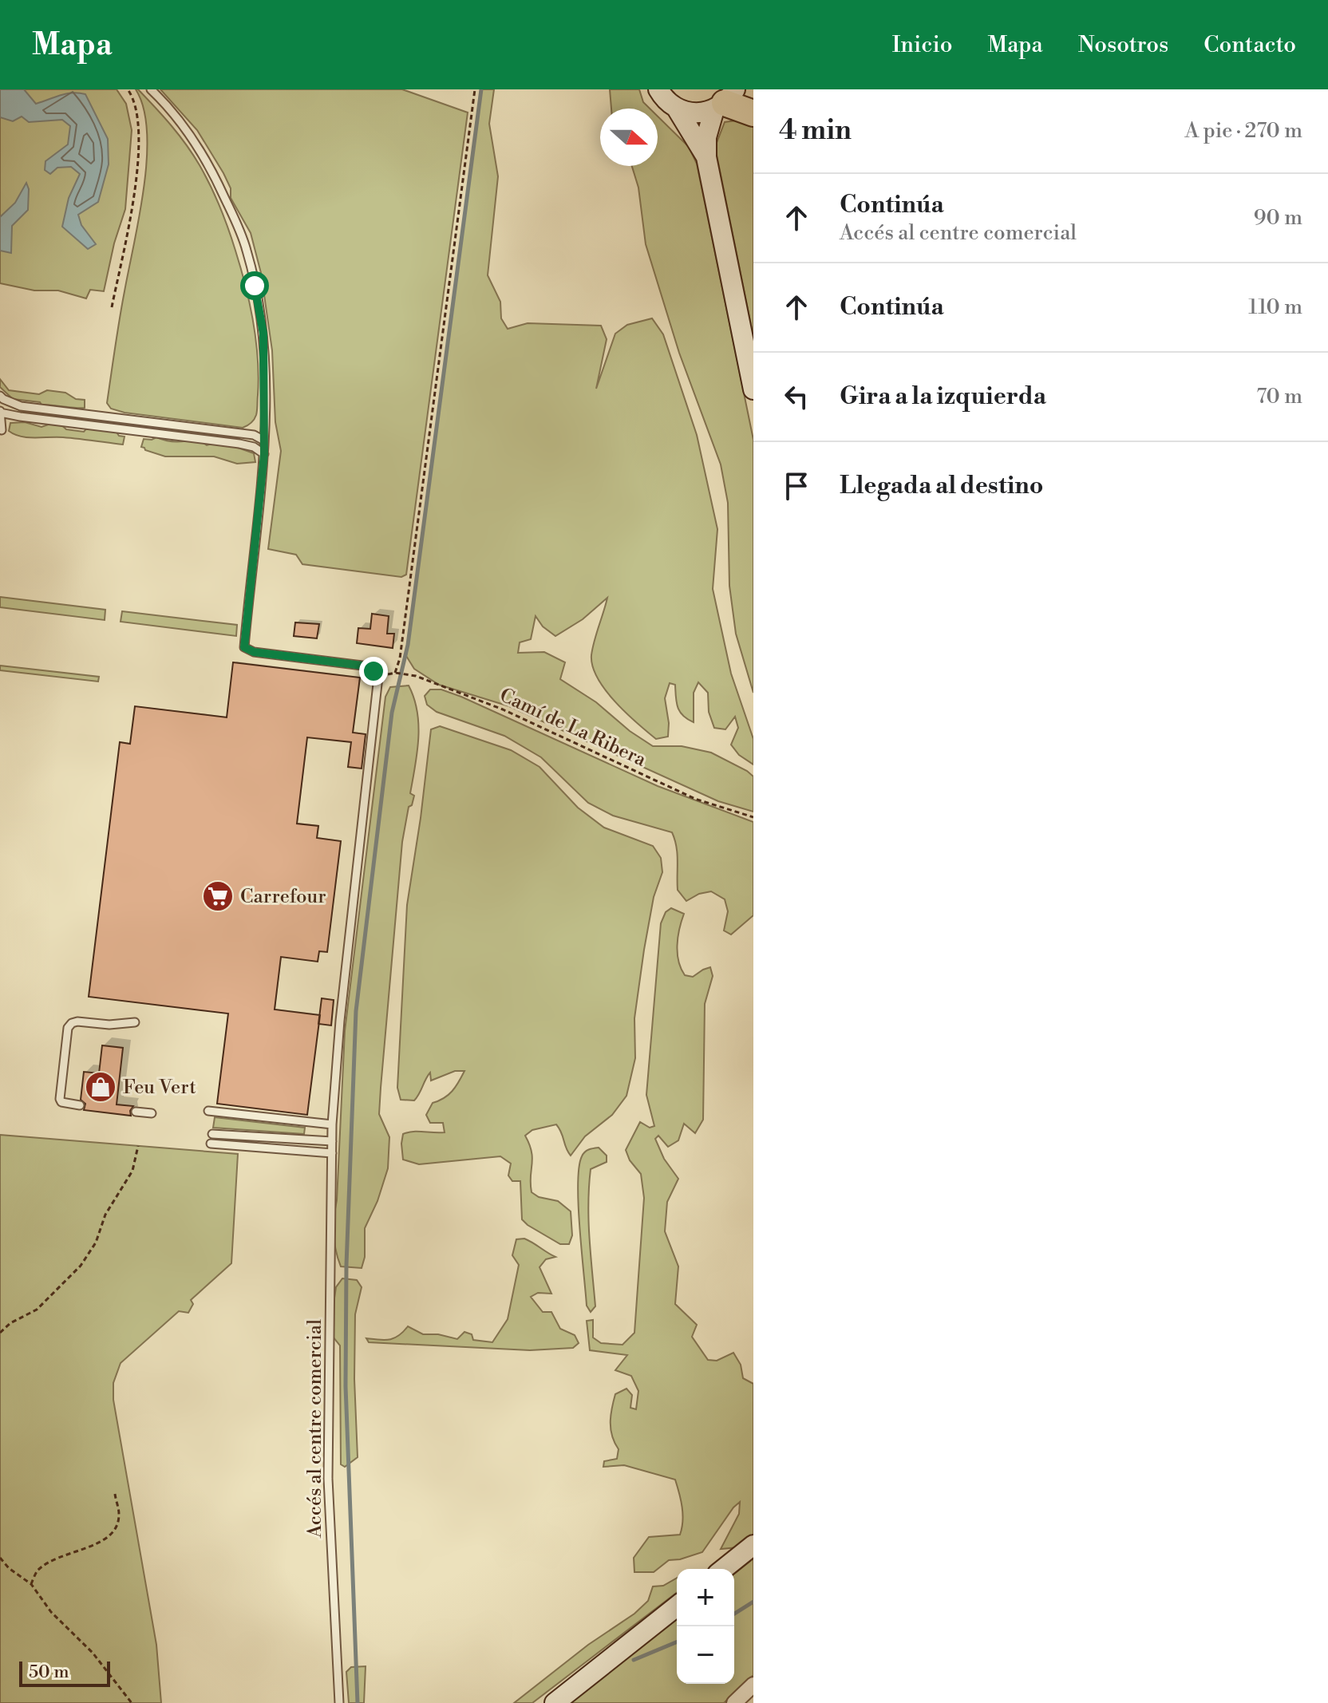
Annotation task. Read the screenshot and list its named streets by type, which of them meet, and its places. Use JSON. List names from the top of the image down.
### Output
{
  "streets": {
    "lane": ["Accés al centre comercial"],
    "path": ["Camí de La Ribera"]
  },
  "crossings": [
    ["Camí de La Ribera", "Accés al centre comercial"]
  ],
  "places": {
    "supermarket": ["Carrefour"],
    "shop": ["Feu Vert"]
  },
  "scale_bar": "50 m",
  "north": "right",
  "page": {
    "header": "Mapa",
    "nav": [
      "Inicio",
      "Mapa",
      "Nosotros",
      "Contacto"
    ],
    "heading": ["4 min", "A pie · 270 m"],
    "list": [
      ["Continúa", "Accés al centre comercial", "90 m"],
      ["Continúa", "110 m"],
      ["Gira a la izquierda", "70 m"],
      "Llegada al destino"
    ],
    "map_buttons": ["+", "−"],
    "scale": "50 m"
  }
}
